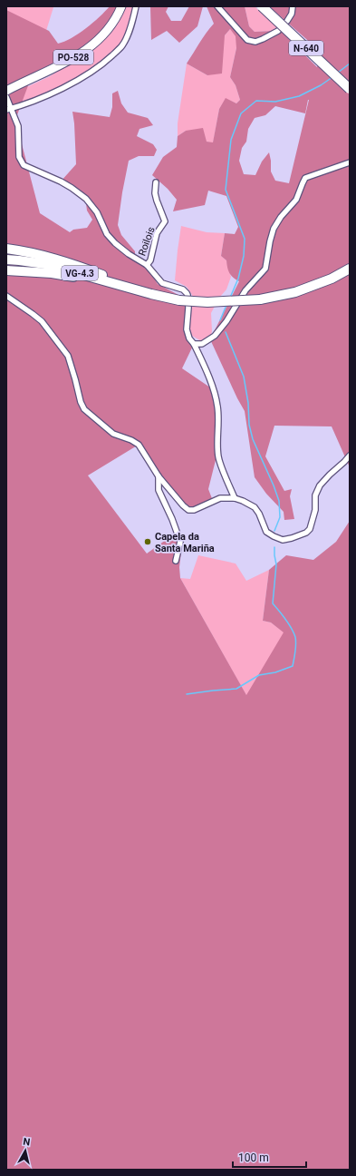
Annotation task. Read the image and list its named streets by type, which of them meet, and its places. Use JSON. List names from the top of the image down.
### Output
{
  "streets": {
    "highway": ["N-640", "VG-4.3"],
    "main road": ["PO-528"],
    "street": ["Roilois"]
  },
  "places": ["Capela da Santa Mariña"],
  "scale_bar": "100 m",
  "north": "top"
}
